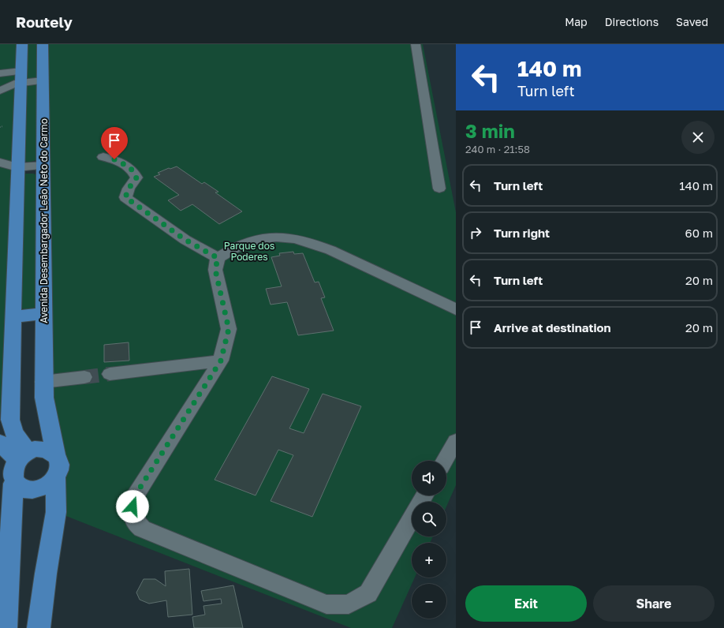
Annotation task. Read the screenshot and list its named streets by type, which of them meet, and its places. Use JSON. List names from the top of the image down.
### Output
{
  "streets": {
    "main road": ["Avenida Desembargador Leão Neto do Carmo"]
  },
  "parks": ["Parque dos Poderes"],
  "page": {
    "header": "Routely",
    "nav": ["Map", "Directions", "Saved"],
    "turn": ["140 m", "Turn left"],
    "heading": ["3 min", "240 m · 21:58"],
    "list": [
      {
        "name": "Turn left",
        "value": "140 m"
      },
      {
        "name": "Turn right",
        "value": "60 m"
      },
      {
        "name": "Turn left",
        "value": "20 m"
      },
      {
        "name": "Arrive at destination",
        "value": "20 m"
      }
    ],
    "map_buttons": ["+", "−"],
    "buttons": ["Exit", "Share"]
  }
}
